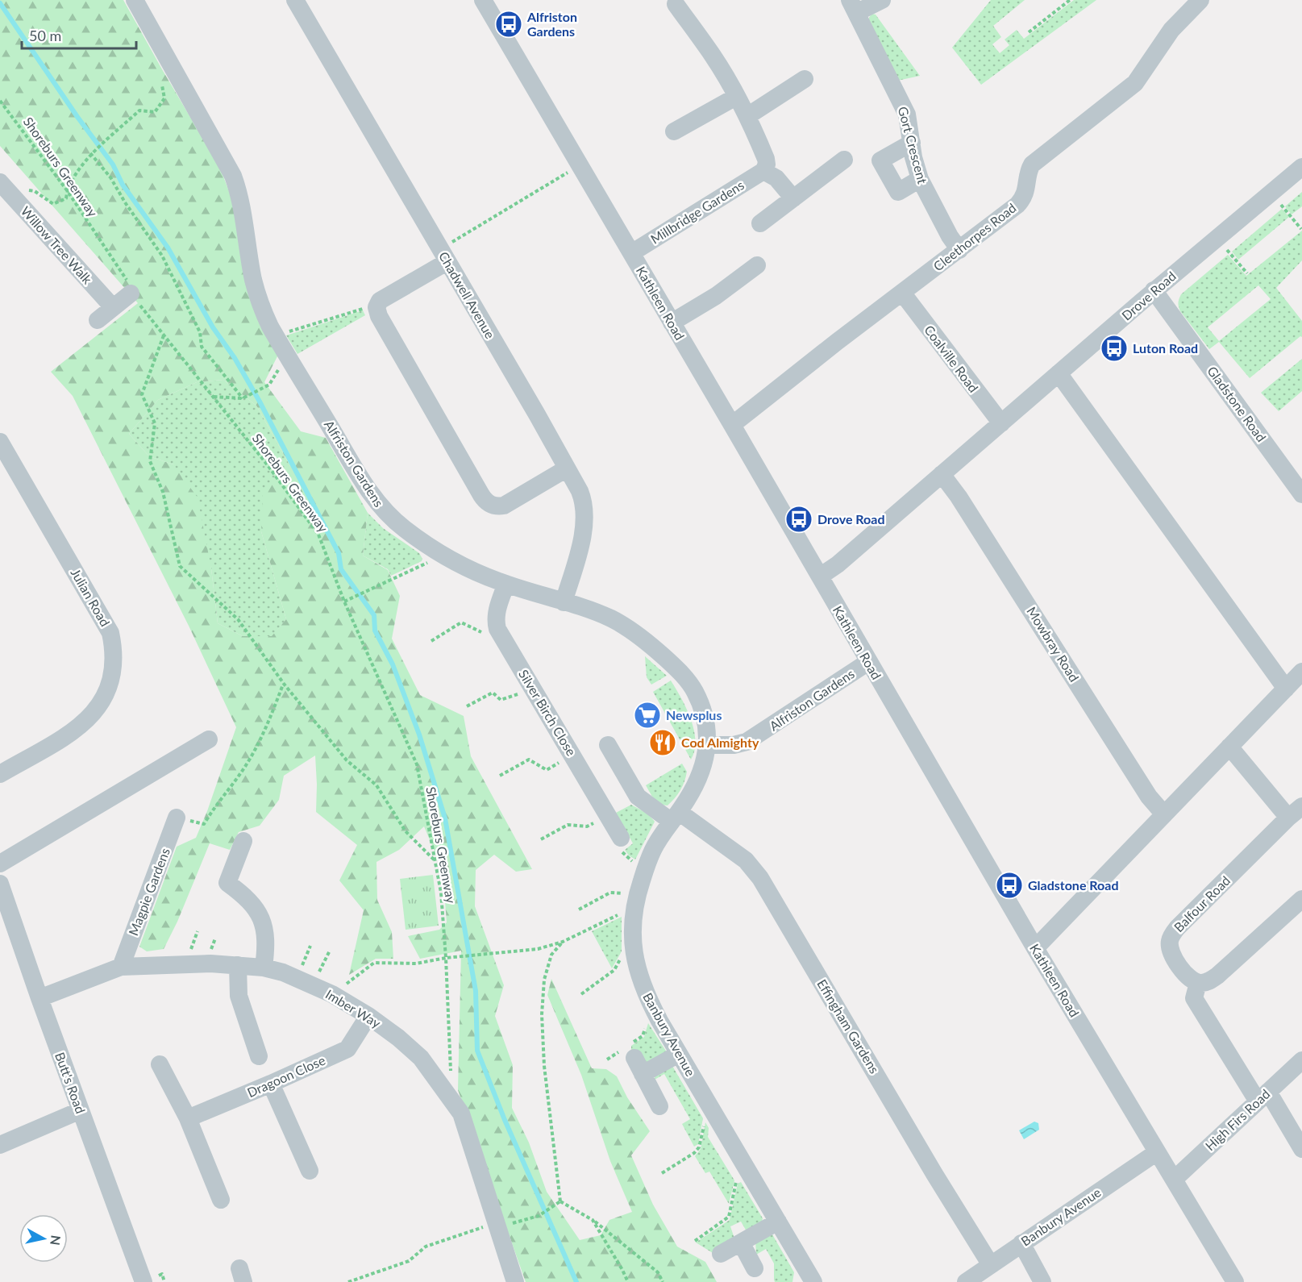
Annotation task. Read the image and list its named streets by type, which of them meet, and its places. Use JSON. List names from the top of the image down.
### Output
{
  "streets": {
    "street": [
      "Gort Crescent",
      "Millbridge Gardens",
      "Cleethorpes Road",
      "Willow Tree Walk",
      "Chadwell Avenue",
      "Drove Road",
      "Kathleen Road",
      "Coalville Road",
      "Gladstone Road",
      "Alfriston Gardens",
      "Julian Road",
      "Mowbray Road",
      "Silver Birch Close",
      "Magpie Gardens",
      "Balfour Road",
      "Imber Way",
      "Effingham Gardens",
      "Banbury Avenue",
      "Dragoon Close",
      "Butt's Road",
      "High Firs Road"
    ],
    "path": ["Shoreburs Greenway"]
  },
  "crossings": [
    ["Gort Crescent", "Cleethorpes Road"],
    ["Millbridge Gardens", "Kathleen Road"],
    ["Cleethorpes Road", "Kathleen Road"],
    ["Cleethorpes Road", "Coalville Road"],
    ["Chadwell Avenue", "Alfriston Gardens"],
    ["Drove Road", "Kathleen Road"],
    ["Drove Road", "Coalville Road"],
    ["Drove Road", "Gladstone Road"],
    ["Drove Road", "Mowbray Road"],
    ["Kathleen Road", "Alfriston Gardens"],
    ["Kathleen Road", "Banbury Avenue"],
    ["Kathleen Road", "High Firs Road"],
    ["Alfriston Gardens", "Silver Birch Close"],
    ["Alfriston Gardens", "Banbury Avenue"],
    ["Magpie Gardens", "Imber Way"],
    ["Imber Way", "Dragoon Close"],
    ["Imber Way", "Butt's Road"],
    ["Effingham Gardens", "Banbury Avenue"]
  ],
  "places": {
    "bus stop": [
      "Alfriston Gardens",
      "Luton Road",
      "Drove Road",
      "Gladstone Road"
    ],
    "supermarket": ["Newsplus"],
    "restaurant": ["Cod Almighty"]
  },
  "scale_bar": "50 m",
  "north": "right"
}
